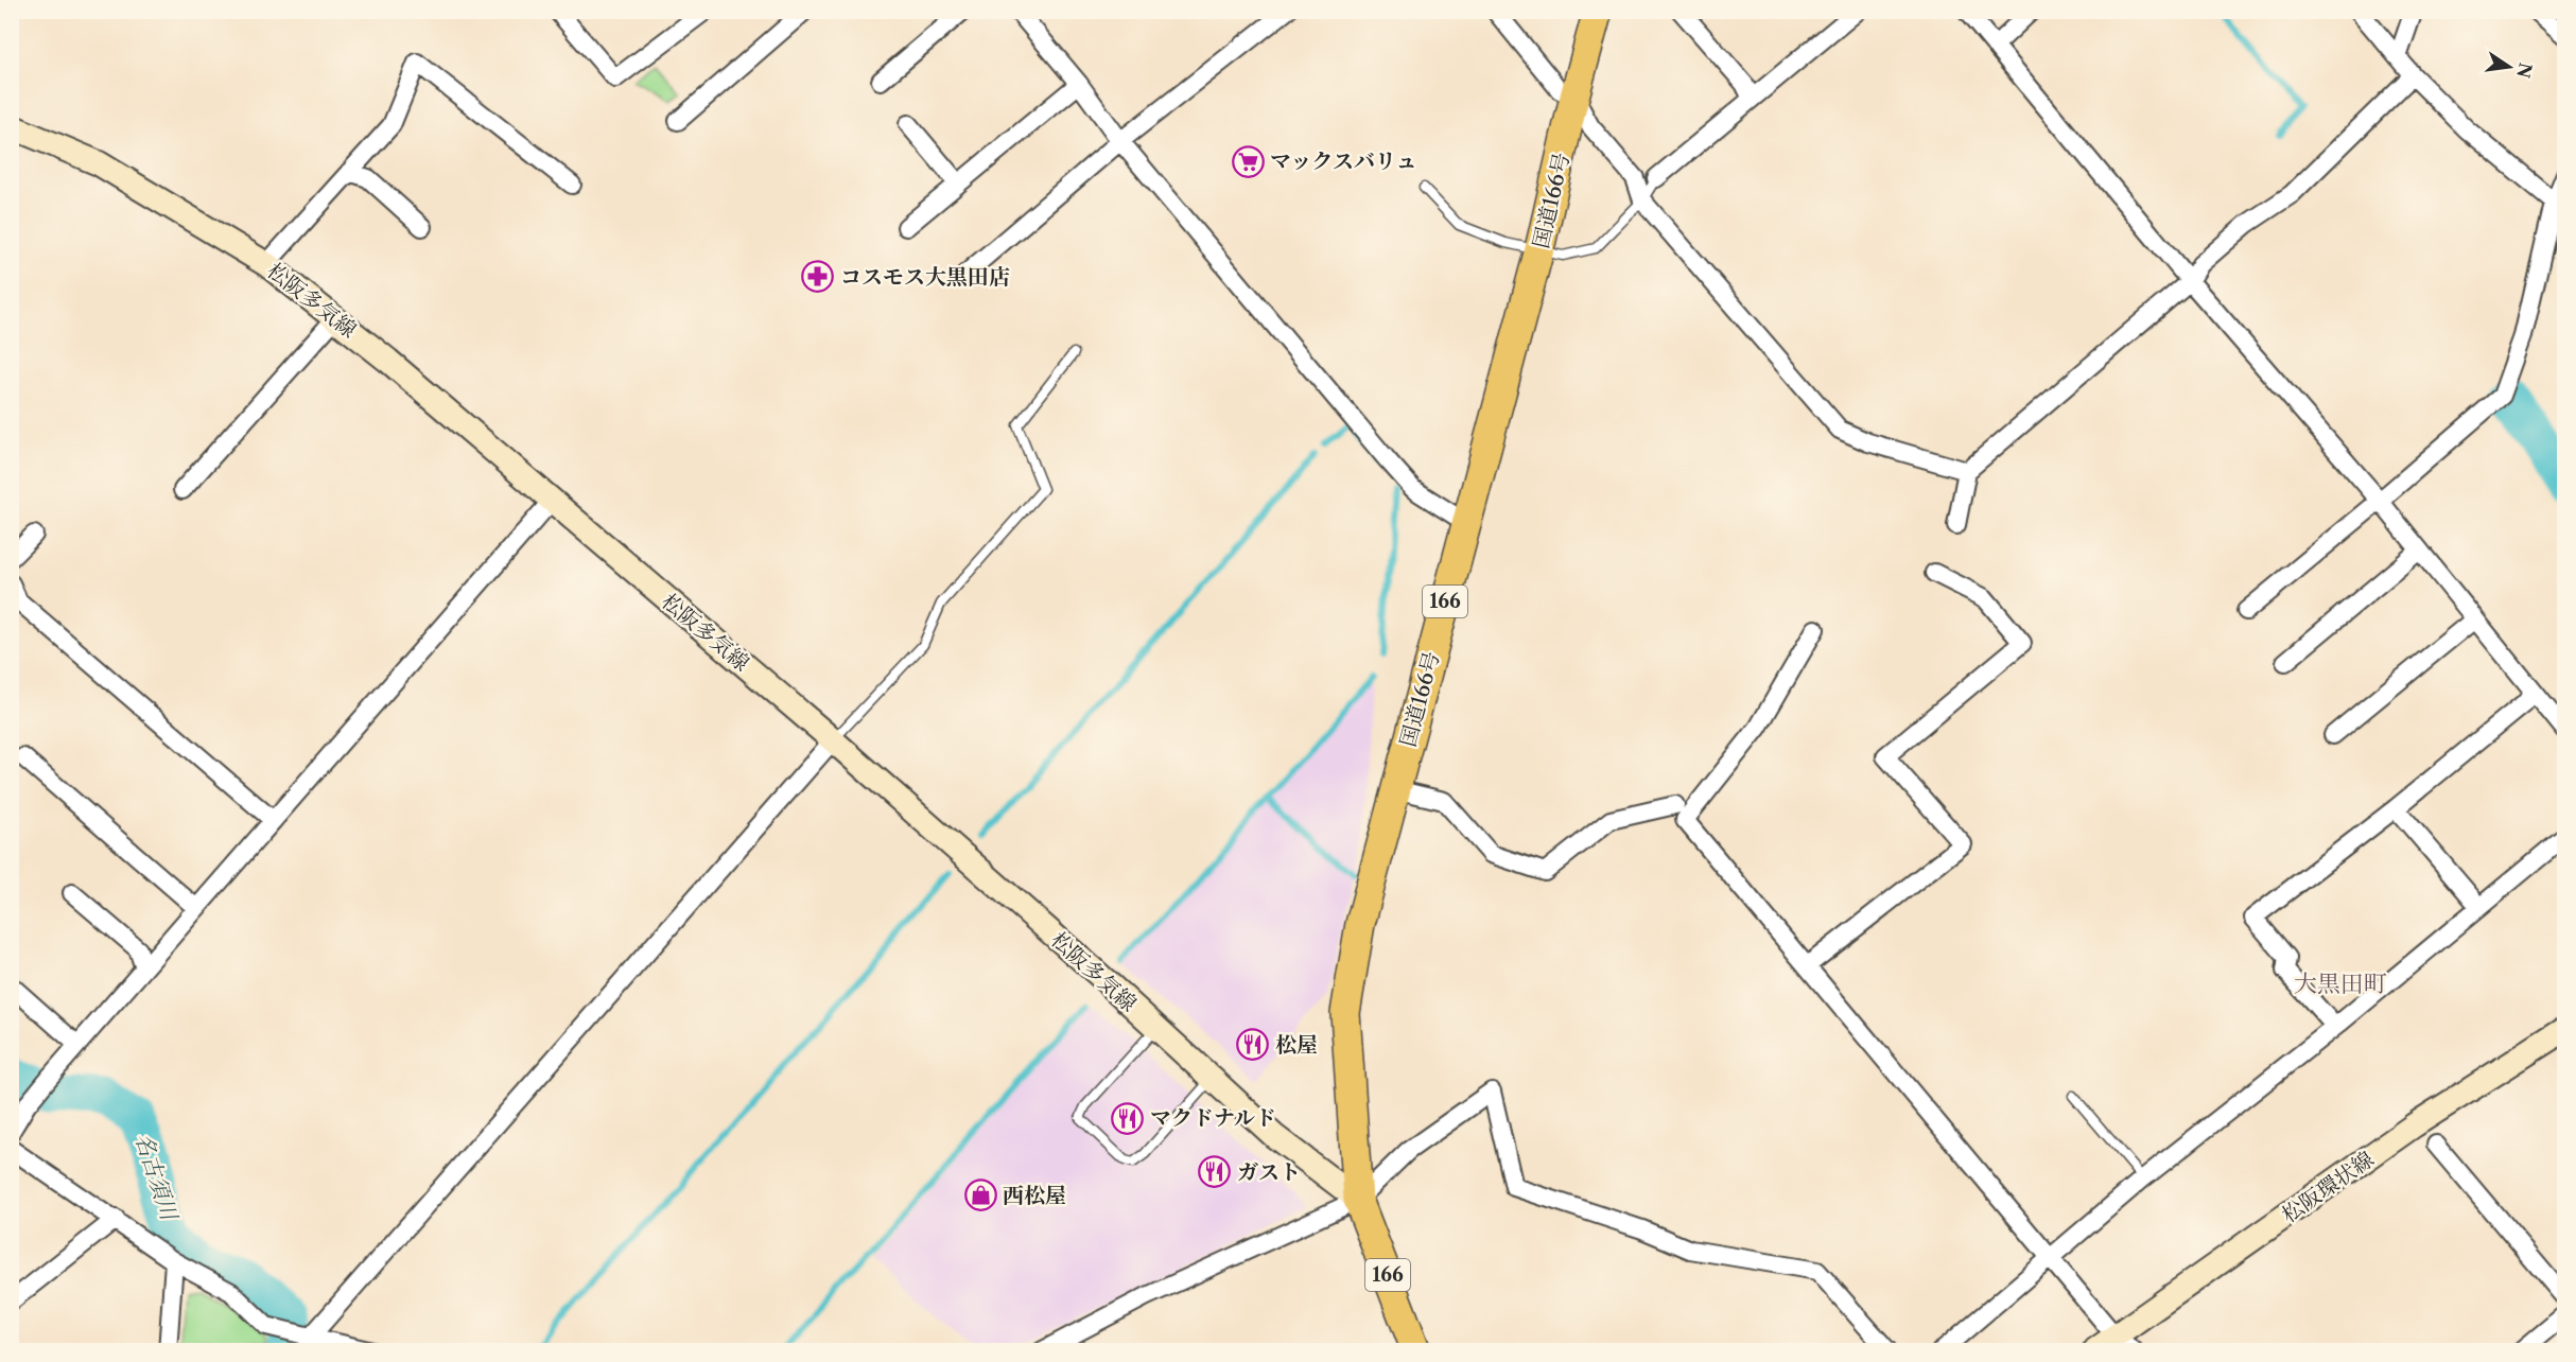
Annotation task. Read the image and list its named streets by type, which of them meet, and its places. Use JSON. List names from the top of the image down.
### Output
{
  "streets": {
    "highway": ["国道166号", "166"],
    "main road": ["松阪多気線", "松阪環状線"]
  },
  "crossings": [
    ["国道166号", "松阪多気線"]
  ],
  "districts": ["大黒田町"],
  "water": ["名古須川"],
  "places": {
    "supermarket": ["マックスバリュ"],
    "pharmacy": ["コスモス大黒田店"],
    "restaurant": ["松屋", "マクドナルド", "ガスト"],
    "shop": ["西松屋"]
  },
  "north": "right"
}
